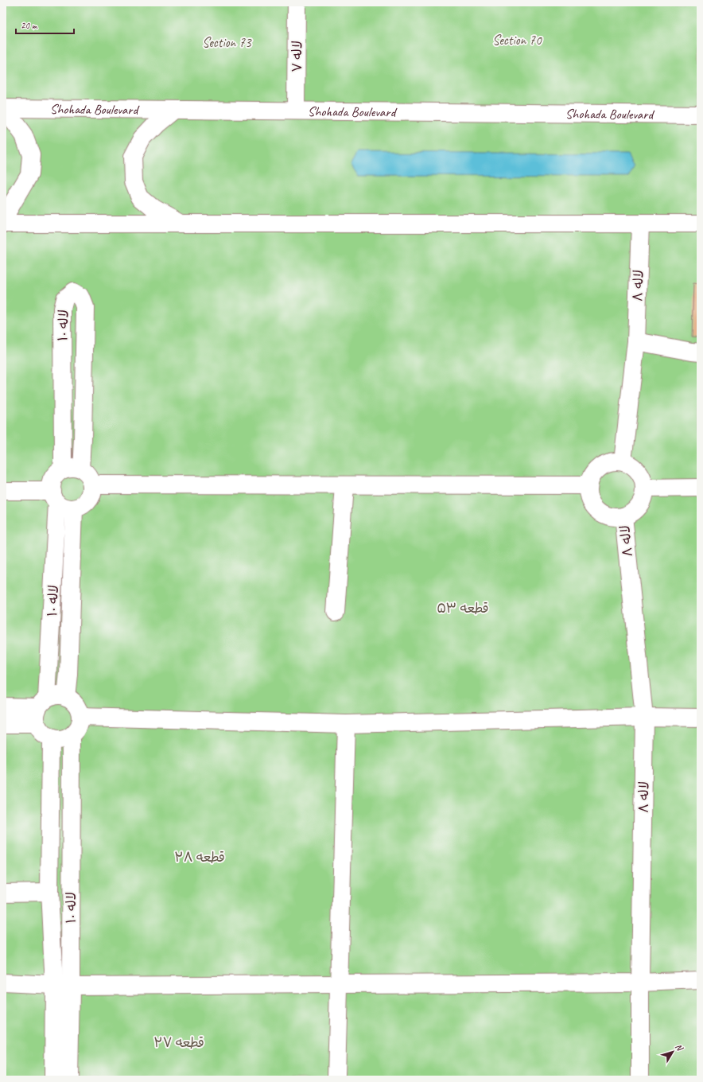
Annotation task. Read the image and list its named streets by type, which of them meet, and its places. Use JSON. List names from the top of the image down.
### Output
{
  "streets": {
    "street": [
      "لاله ۷",
      "Shohada Boulevard",
      "لاله ۸",
      "لاله ۱۰"
    ]
  },
  "crossings": [
    ["لاله ۷", "Shohada Boulevard"]
  ],
  "parks": [
    "Section 70",
    "Section 73",
    "قطعه ۵۳",
    "قطعه ۲۸",
    "قطعه ۲۷"
  ],
  "scale_bar": "20 m",
  "north": "top right"
}
